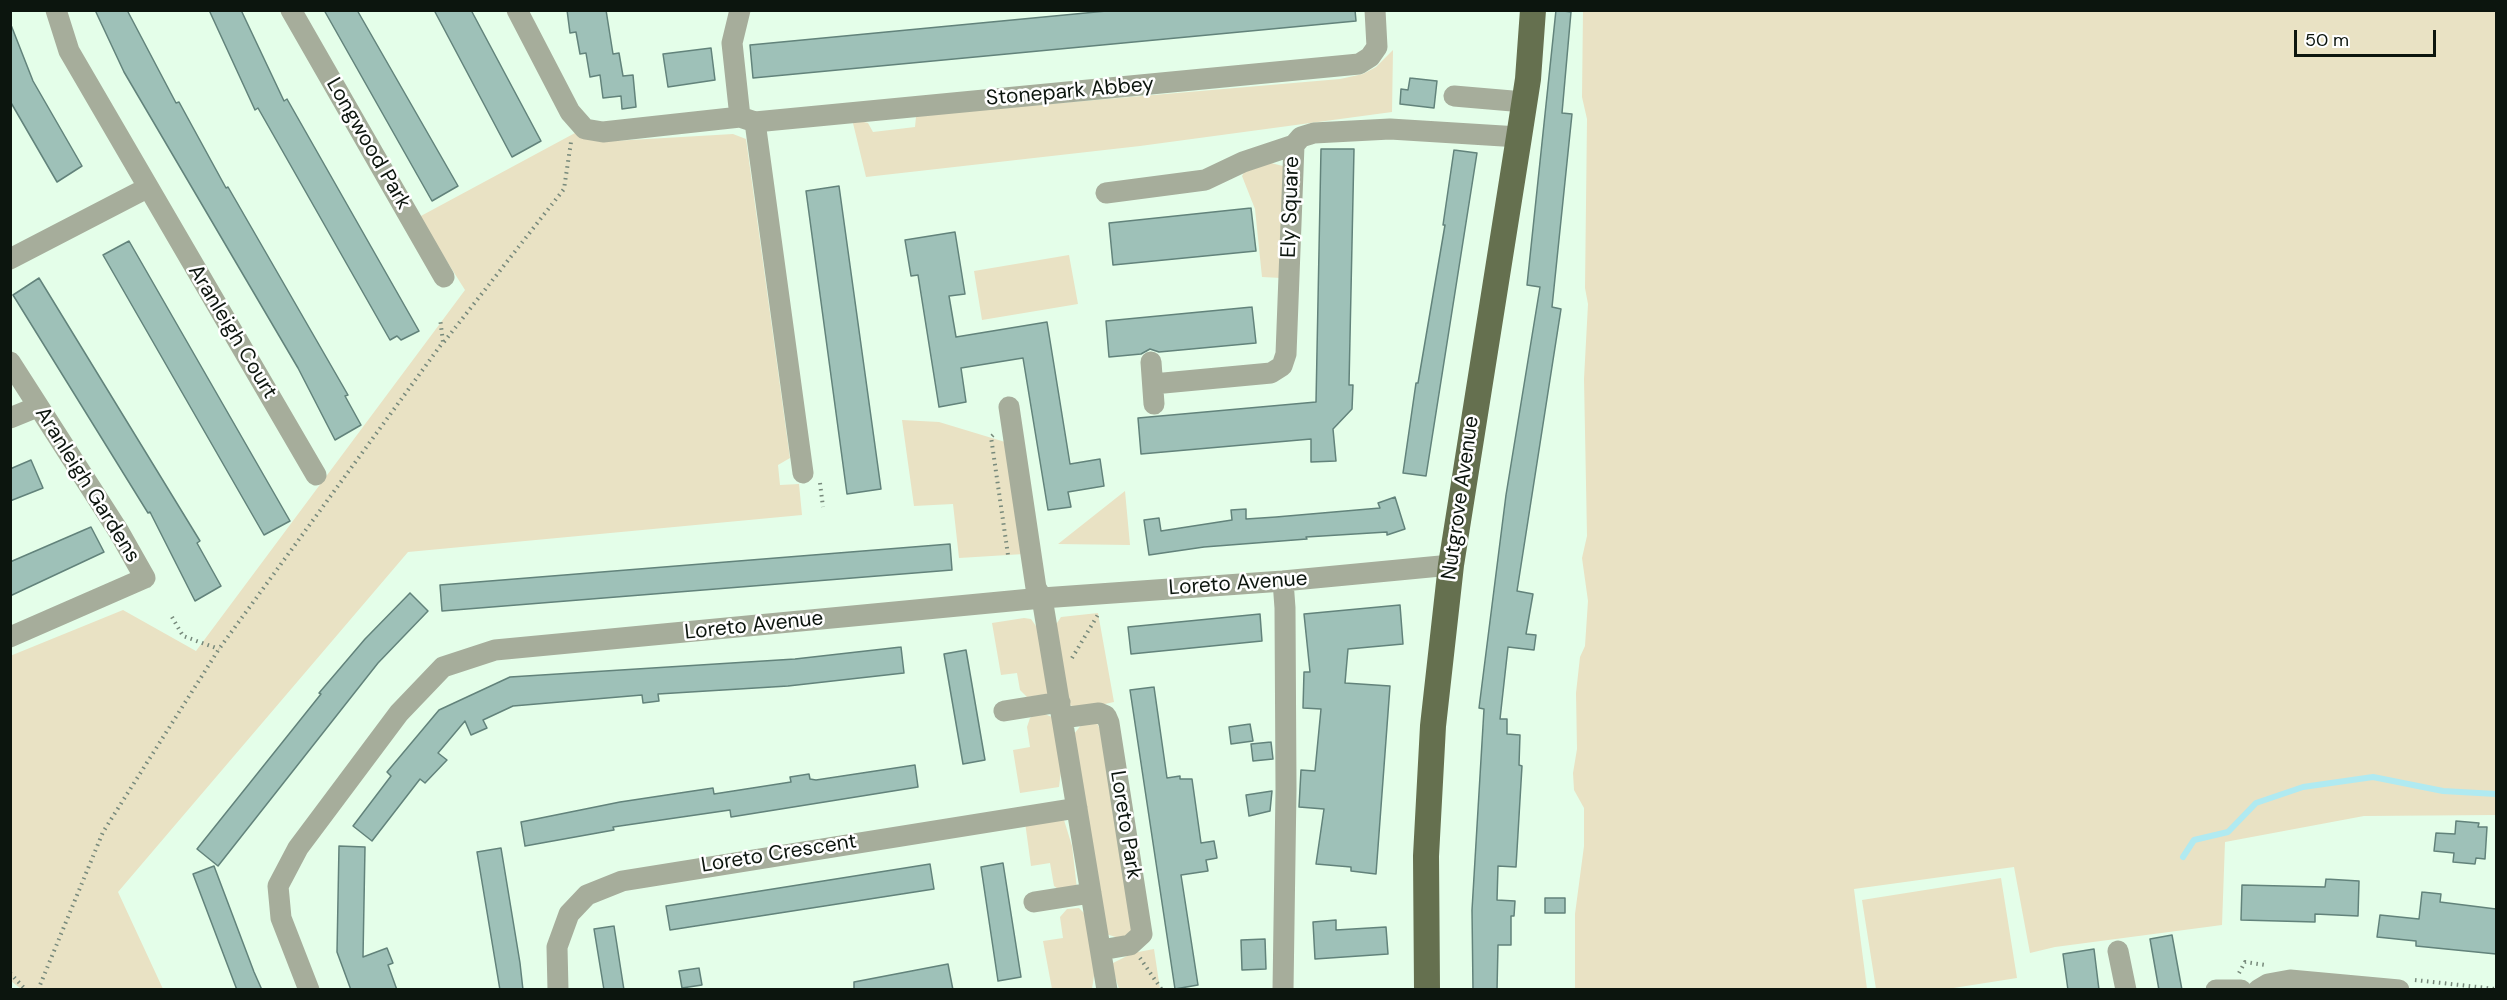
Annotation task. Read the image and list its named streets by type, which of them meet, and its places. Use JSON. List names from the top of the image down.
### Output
{
  "streets": {
    "main road": ["Nutgrove Avenue"],
    "street": [
      "Stonepark Abbey",
      "Longwood Park",
      "Ely Square",
      "Aranleigh Court",
      "Aranleigh Gardens",
      "Loreto Avenue",
      "Loreto Park",
      "Loreto Crescent"
    ]
  },
  "crossings": [
    ["Ely Square", "Nutgrove Avenue"],
    ["Nutgrove Avenue", "Loreto Avenue"],
    ["Loreto Avenue", "Loreto Park"],
    ["Loreto Park", "Loreto Crescent"]
  ],
  "scale_bar": "50 m"
}
